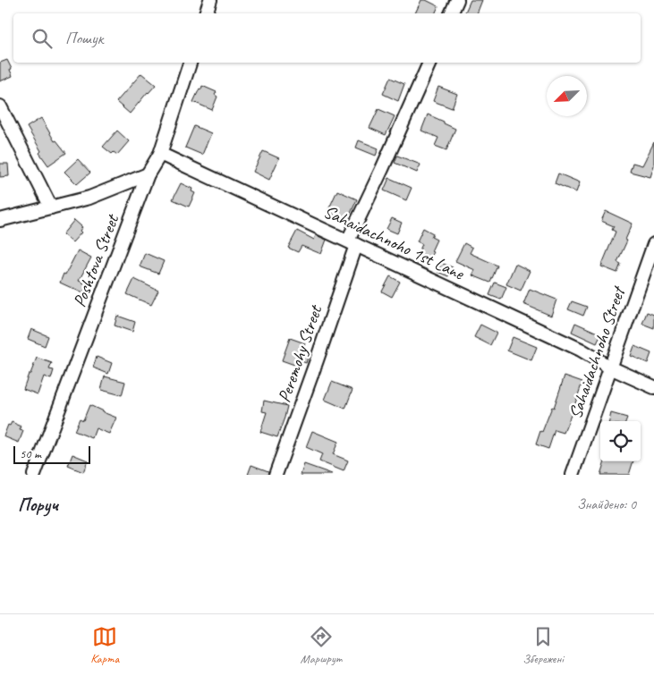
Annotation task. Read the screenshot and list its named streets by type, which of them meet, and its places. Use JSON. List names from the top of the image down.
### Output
{
  "streets": {
    "street": [
      "Sahaidachnoho 1st Lane",
      "Poshtova Street",
      "Sahaidachnoho Street",
      "Peremohy Street"
    ]
  },
  "crossings": [
    ["Sahaidachnoho 1st Lane", "Poshtova Street"],
    ["Sahaidachnoho 1st Lane", "Sahaidachnoho Street"],
    ["Sahaidachnoho 1st Lane", "Peremohy Street"]
  ],
  "scale_bar": "50 m",
  "north": "bottom left",
  "page": {
    "search": "Пошук",
    "scale": "50 m",
    "heading": ["Поруч", "Знайдено: 0"],
    "nav": ["Карта", "Маршрут", "Збережені"]
  }
}
